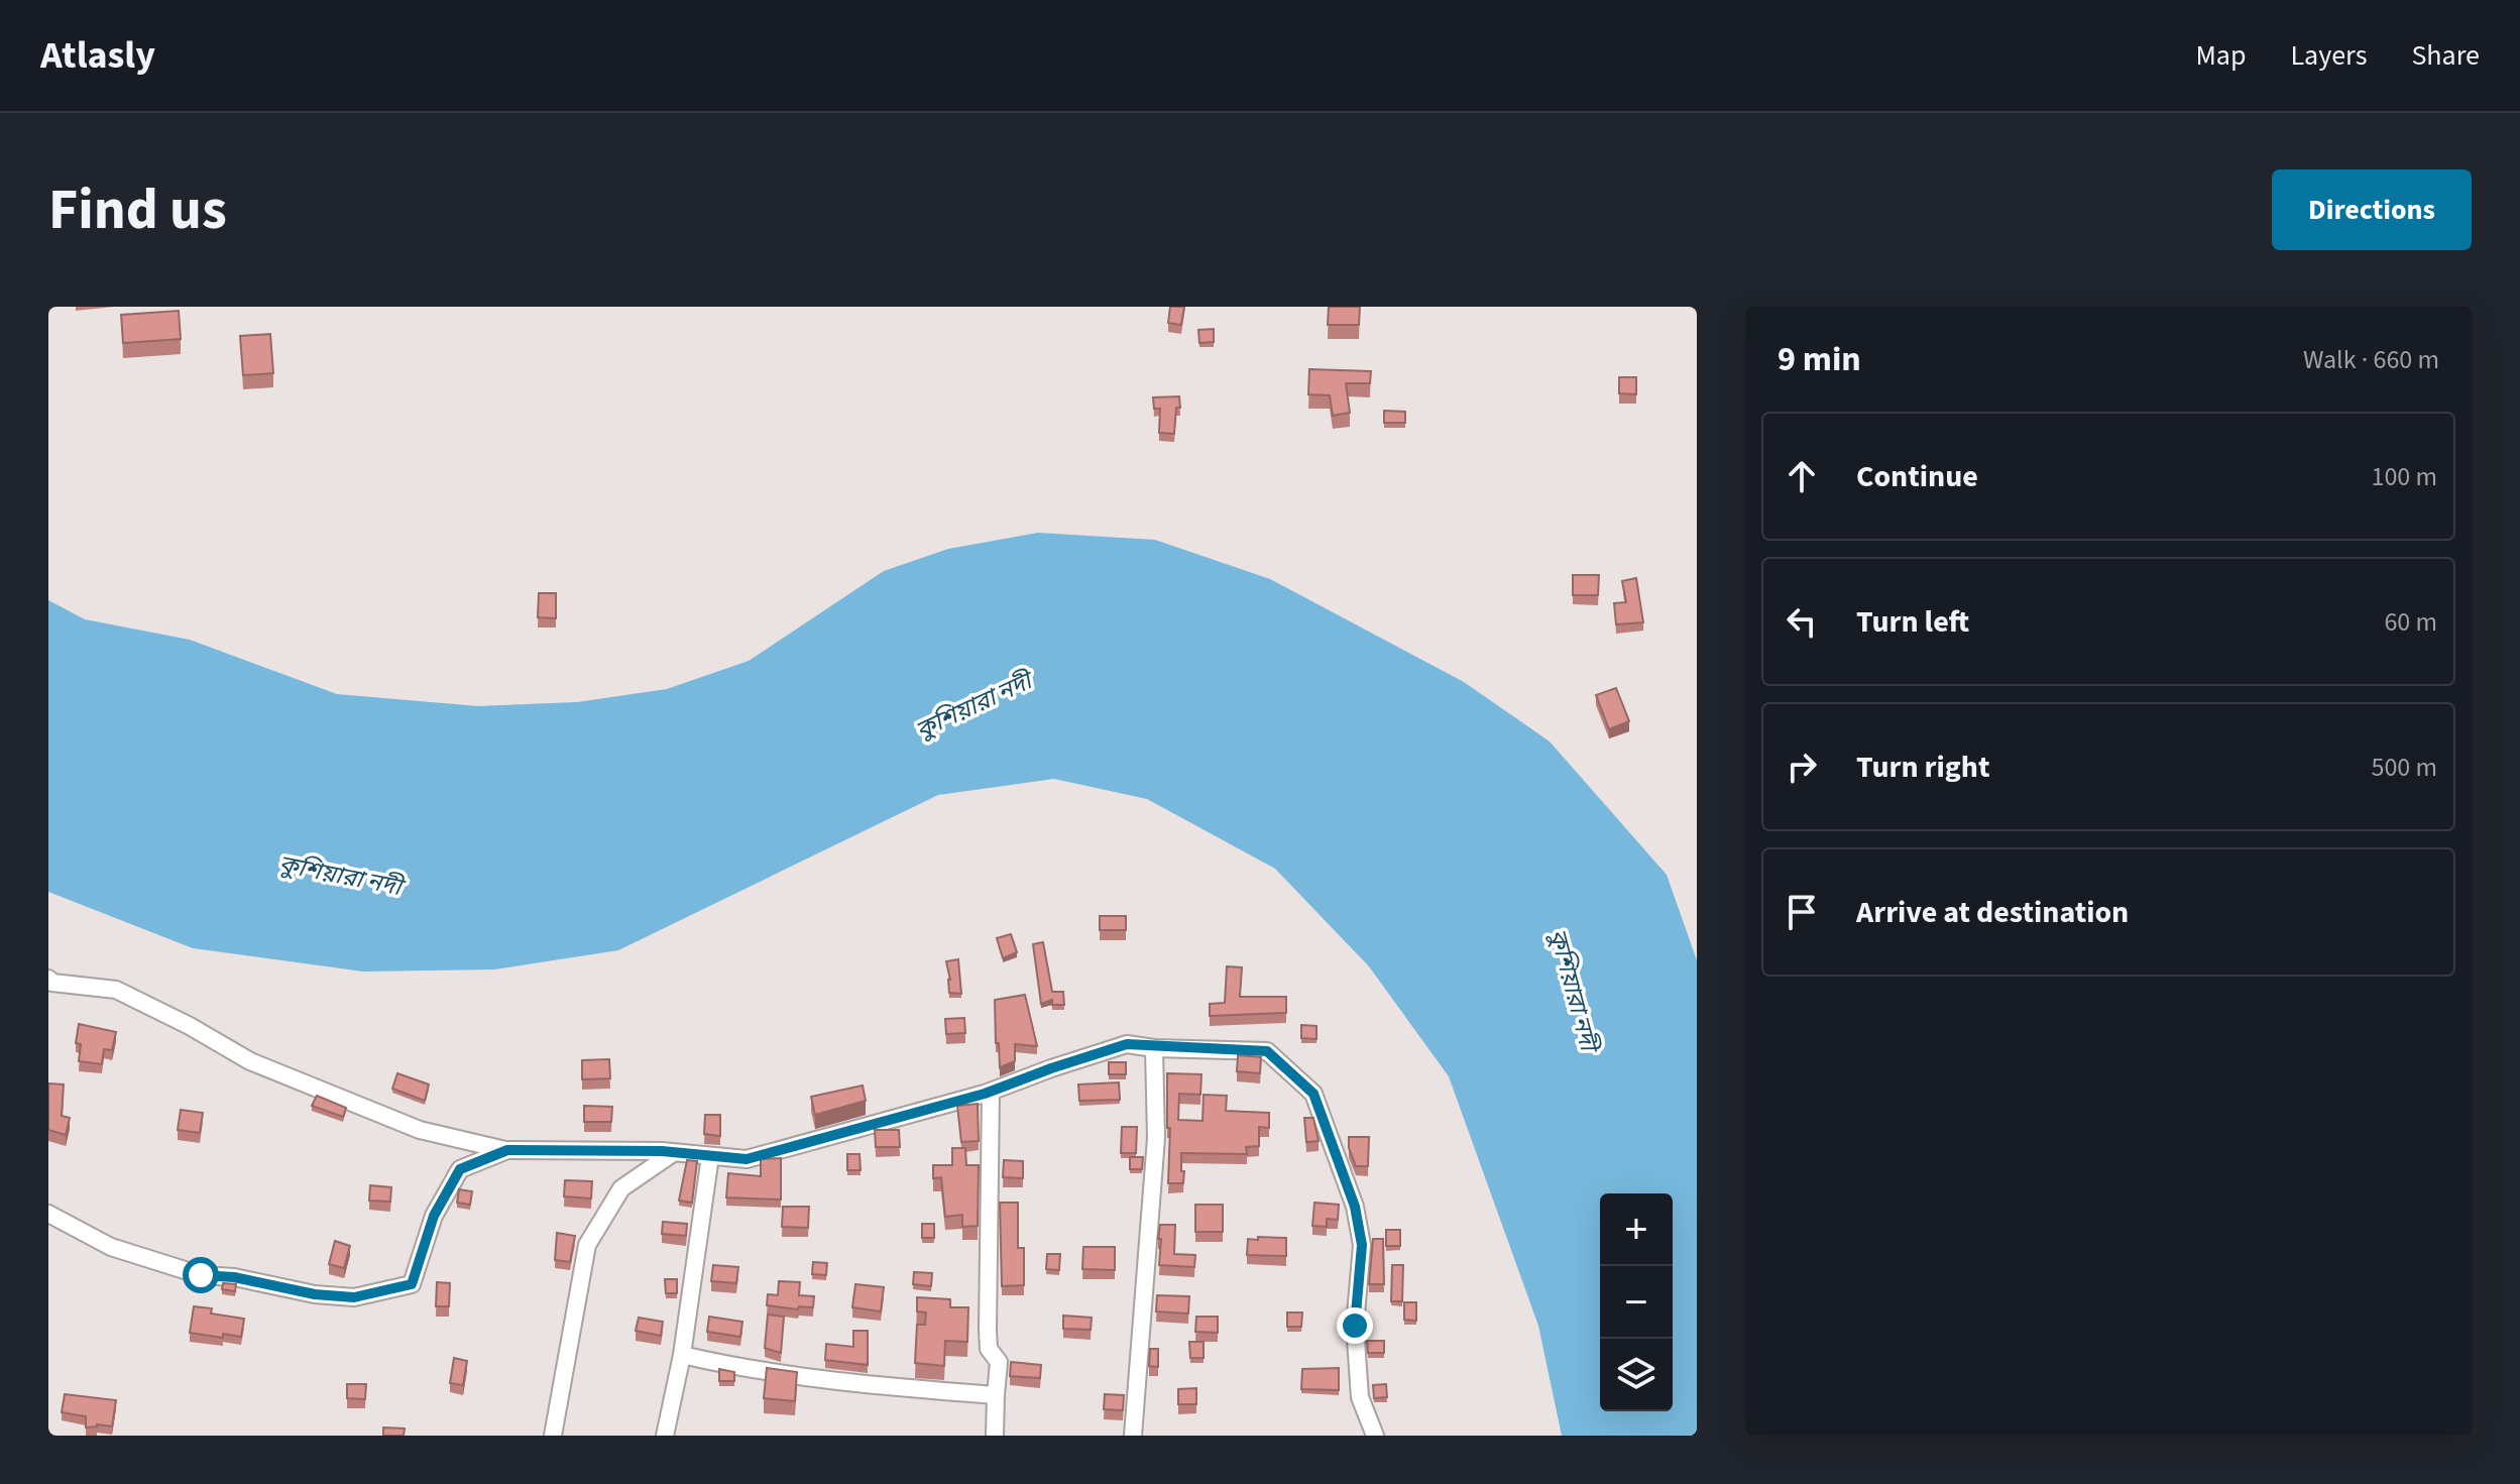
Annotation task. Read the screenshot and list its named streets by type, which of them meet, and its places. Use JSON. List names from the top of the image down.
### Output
{
  "water": ["কুশিয়ারা নদী"],
  "page": {
    "header": "Atlasly",
    "nav": ["Map", "Layers", "Share"],
    "buttons": "Directions",
    "title": "Find us",
    "heading": ["9 min", "Walk · 660 m"],
    "list": [
      ["Continue", "100 m"],
      ["Turn left", "60 m"],
      ["Turn right", "500 m"],
      "Arrive at destination"
    ],
    "map_buttons": ["+", "−"]
  }
}
